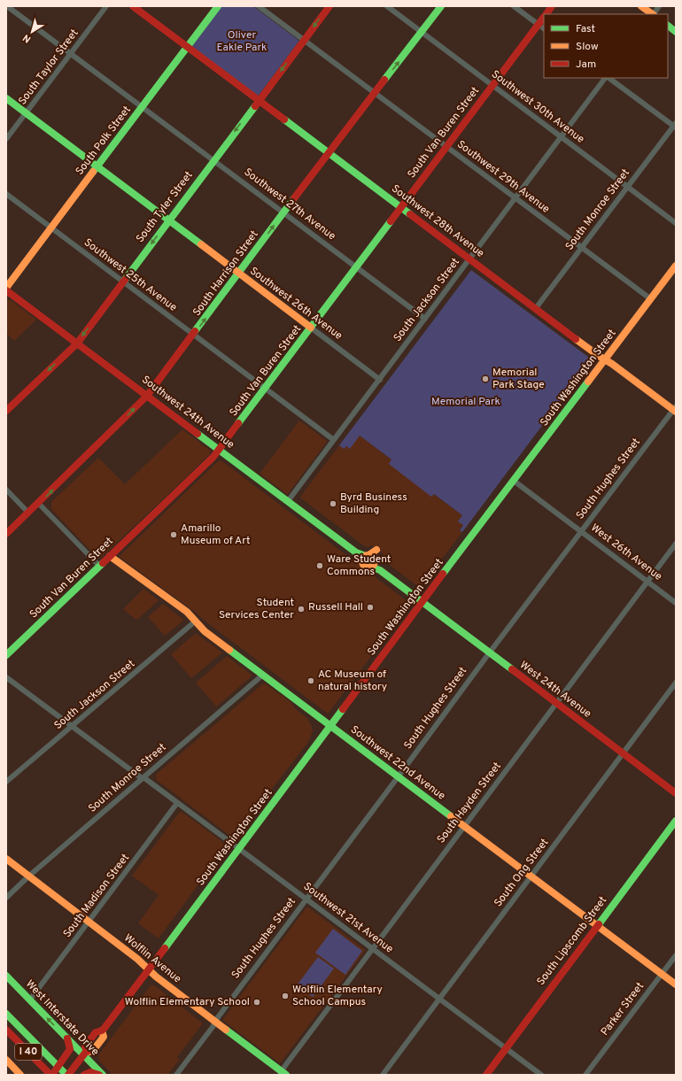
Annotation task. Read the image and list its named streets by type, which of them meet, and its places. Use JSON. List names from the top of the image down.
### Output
{
  "streets": {
    "main road": [
      "South Van Buren Street",
      "South Polk Street",
      "South Tyler Street",
      "Southwest 28th Avenue",
      "South Harrison Street",
      "Southwest 26th Avenue",
      "South Washington Street",
      "Southwest 24th Avenue",
      "West 24th Avenue",
      "Southwest 22nd Avenue",
      "South Lipscomb Street",
      "Wolflin Avenue",
      "West Interstate Drive",
      "I 40"
    ],
    "street": [
      "South Taylor Street",
      "Southwest 30th Avenue",
      "Southwest 29th Avenue",
      "Southwest 27th Avenue",
      "South Monroe Street",
      "Southwest 25th Avenue",
      "South Jackson Street",
      "South Hughes Street",
      "West 26th Avenue",
      "South Hayden Street",
      "South Ong Street",
      "South Madison Street",
      "Southwest 21st Avenue",
      "Parker Street"
    ]
  },
  "crossings": [
    ["South Taylor Street", "Southwest 27th Avenue"],
    ["South Taylor Street", "Southwest 26th Avenue"],
    ["Southwest 30th Avenue", "South Van Buren Street"],
    ["Southwest 30th Avenue", "South Monroe Street"],
    ["Southwest 30th Avenue", "South Harrison Street"],
    ["Southwest 30th Avenue", "South Jackson Street"],
    ["South Van Buren Street", "Southwest 29th Avenue"],
    ["South Van Buren Street", "Southwest 27th Avenue"],
    ["South Van Buren Street", "Southwest 28th Avenue"],
    ["South Van Buren Street", "Southwest 25th Avenue"],
    ["South Van Buren Street", "Southwest 26th Avenue"],
    ["South Van Buren Street", "Southwest 24th Avenue"],
    ["South Van Buren Street", "Southwest 22nd Avenue"],
    ["South Polk Street", "Southwest 27th Avenue"],
    ["South Polk Street", "Southwest 28th Avenue"],
    ["South Polk Street", "Southwest 25th Avenue"],
    ["South Polk Street", "Southwest 26th Avenue"],
    ["South Polk Street", "Southwest 24th Avenue"],
    ["Southwest 29th Avenue", "South Tyler Street"],
    ["Southwest 29th Avenue", "South Monroe Street"],
    ["Southwest 29th Avenue", "South Harrison Street"],
    ["Southwest 29th Avenue", "South Jackson Street"],
    ["Southwest 29th Avenue", "South Washington Street"],
    ["Southwest 27th Avenue", "South Tyler Street"],
    ["Southwest 27th Avenue", "South Harrison Street"],
    ["Southwest 27th Avenue", "South Jackson Street"],
    ["South Tyler Street", "Southwest 28th Avenue"],
    ["South Tyler Street", "Southwest 25th Avenue"],
    ["South Tyler Street", "Southwest 26th Avenue"],
    ["South Tyler Street", "Southwest 24th Avenue"],
    ["South Monroe Street", "Southwest 28th Avenue"],
    ["South Monroe Street", "Southwest 22nd Avenue"],
    ["South Monroe Street", "Southwest 21st Avenue"],
    ["South Monroe Street", "Wolflin Avenue"],
    ["Southwest 28th Avenue", "South Harrison Street"],
    ["Southwest 28th Avenue", "South Jackson Street"],
    ["Southwest 28th Avenue", "South Washington Street"],
    ["Southwest 28th Avenue", "South Hughes Street"],
    ["South Harrison Street", "Southwest 25th Avenue"],
    ["South Harrison Street", "Southwest 26th Avenue"],
    ["South Harrison Street", "Southwest 24th Avenue"],
    ["Southwest 25th Avenue", "South Jackson Street"],
    ["South Jackson Street", "Southwest 26th Avenue"],
    ["South Jackson Street", "Southwest 24th Avenue"],
    ["South Jackson Street", "Southwest 22nd Avenue"],
    ["South Jackson Street", "Southwest 21st Avenue"],
    ["South Washington Street", "Southwest 24th Avenue"],
    ["South Washington Street", "West 26th Avenue"],
    ["South Washington Street", "West 24th Avenue"],
    ["South Washington Street", "Southwest 22nd Avenue"],
    ["South Washington Street", "Southwest 21st Avenue"],
    ["South Washington Street", "Wolflin Avenue"],
    ["South Washington Street", "West Interstate Drive"],
    ["South Washington Street", "I 40"],
    ["Southwest 24th Avenue", "West 24th Avenue"],
    ["South Hughes Street", "West 26th Avenue"],
    ["South Hughes Street", "West 24th Avenue"],
    ["South Hughes Street", "Southwest 22nd Avenue"],
    ["South Hughes Street", "Southwest 21st Avenue"],
    ["South Hughes Street", "Wolflin Avenue"],
    ["West 26th Avenue", "South Hayden Street"],
    ["West 24th Avenue", "South Hayden Street"],
    ["West 24th Avenue", "South Ong Street"],
    ["Southwest 22nd Avenue", "South Hayden Street"],
    ["Southwest 22nd Avenue", "South Ong Street"],
    ["Southwest 22nd Avenue", "South Lipscomb Street"],
    ["Southwest 22nd Avenue", "Parker Street"],
    ["South Hayden Street", "Southwest 21st Avenue"],
    ["South Hayden Street", "Wolflin Avenue"],
    ["South Ong Street", "Southwest 21st Avenue"],
    ["South Madison Street", "Southwest 21st Avenue"],
    ["South Madison Street", "Wolflin Avenue"],
    ["South Madison Street", "West Interstate Drive"],
    ["Southwest 21st Avenue", "South Lipscomb Street"]
  ],
  "one_way": ["South Tyler Street", "South Harrison Street"],
  "parks": ["Oliver Eakle Park", "Memorial Park"],
  "places": [
    "Memorial Park Stage",
    "Byrd Business Building",
    "Amarillo Museum of Art",
    "Ware Student Commons",
    "Russell Hall",
    "Student Services Center",
    "AC Museum of natural history",
    "Wolflin Elementary School Campus",
    "Wolflin Elementary School"
  ],
  "legend": ["Fast", "Slow", "Jam"],
  "north": "bottom left"
}
